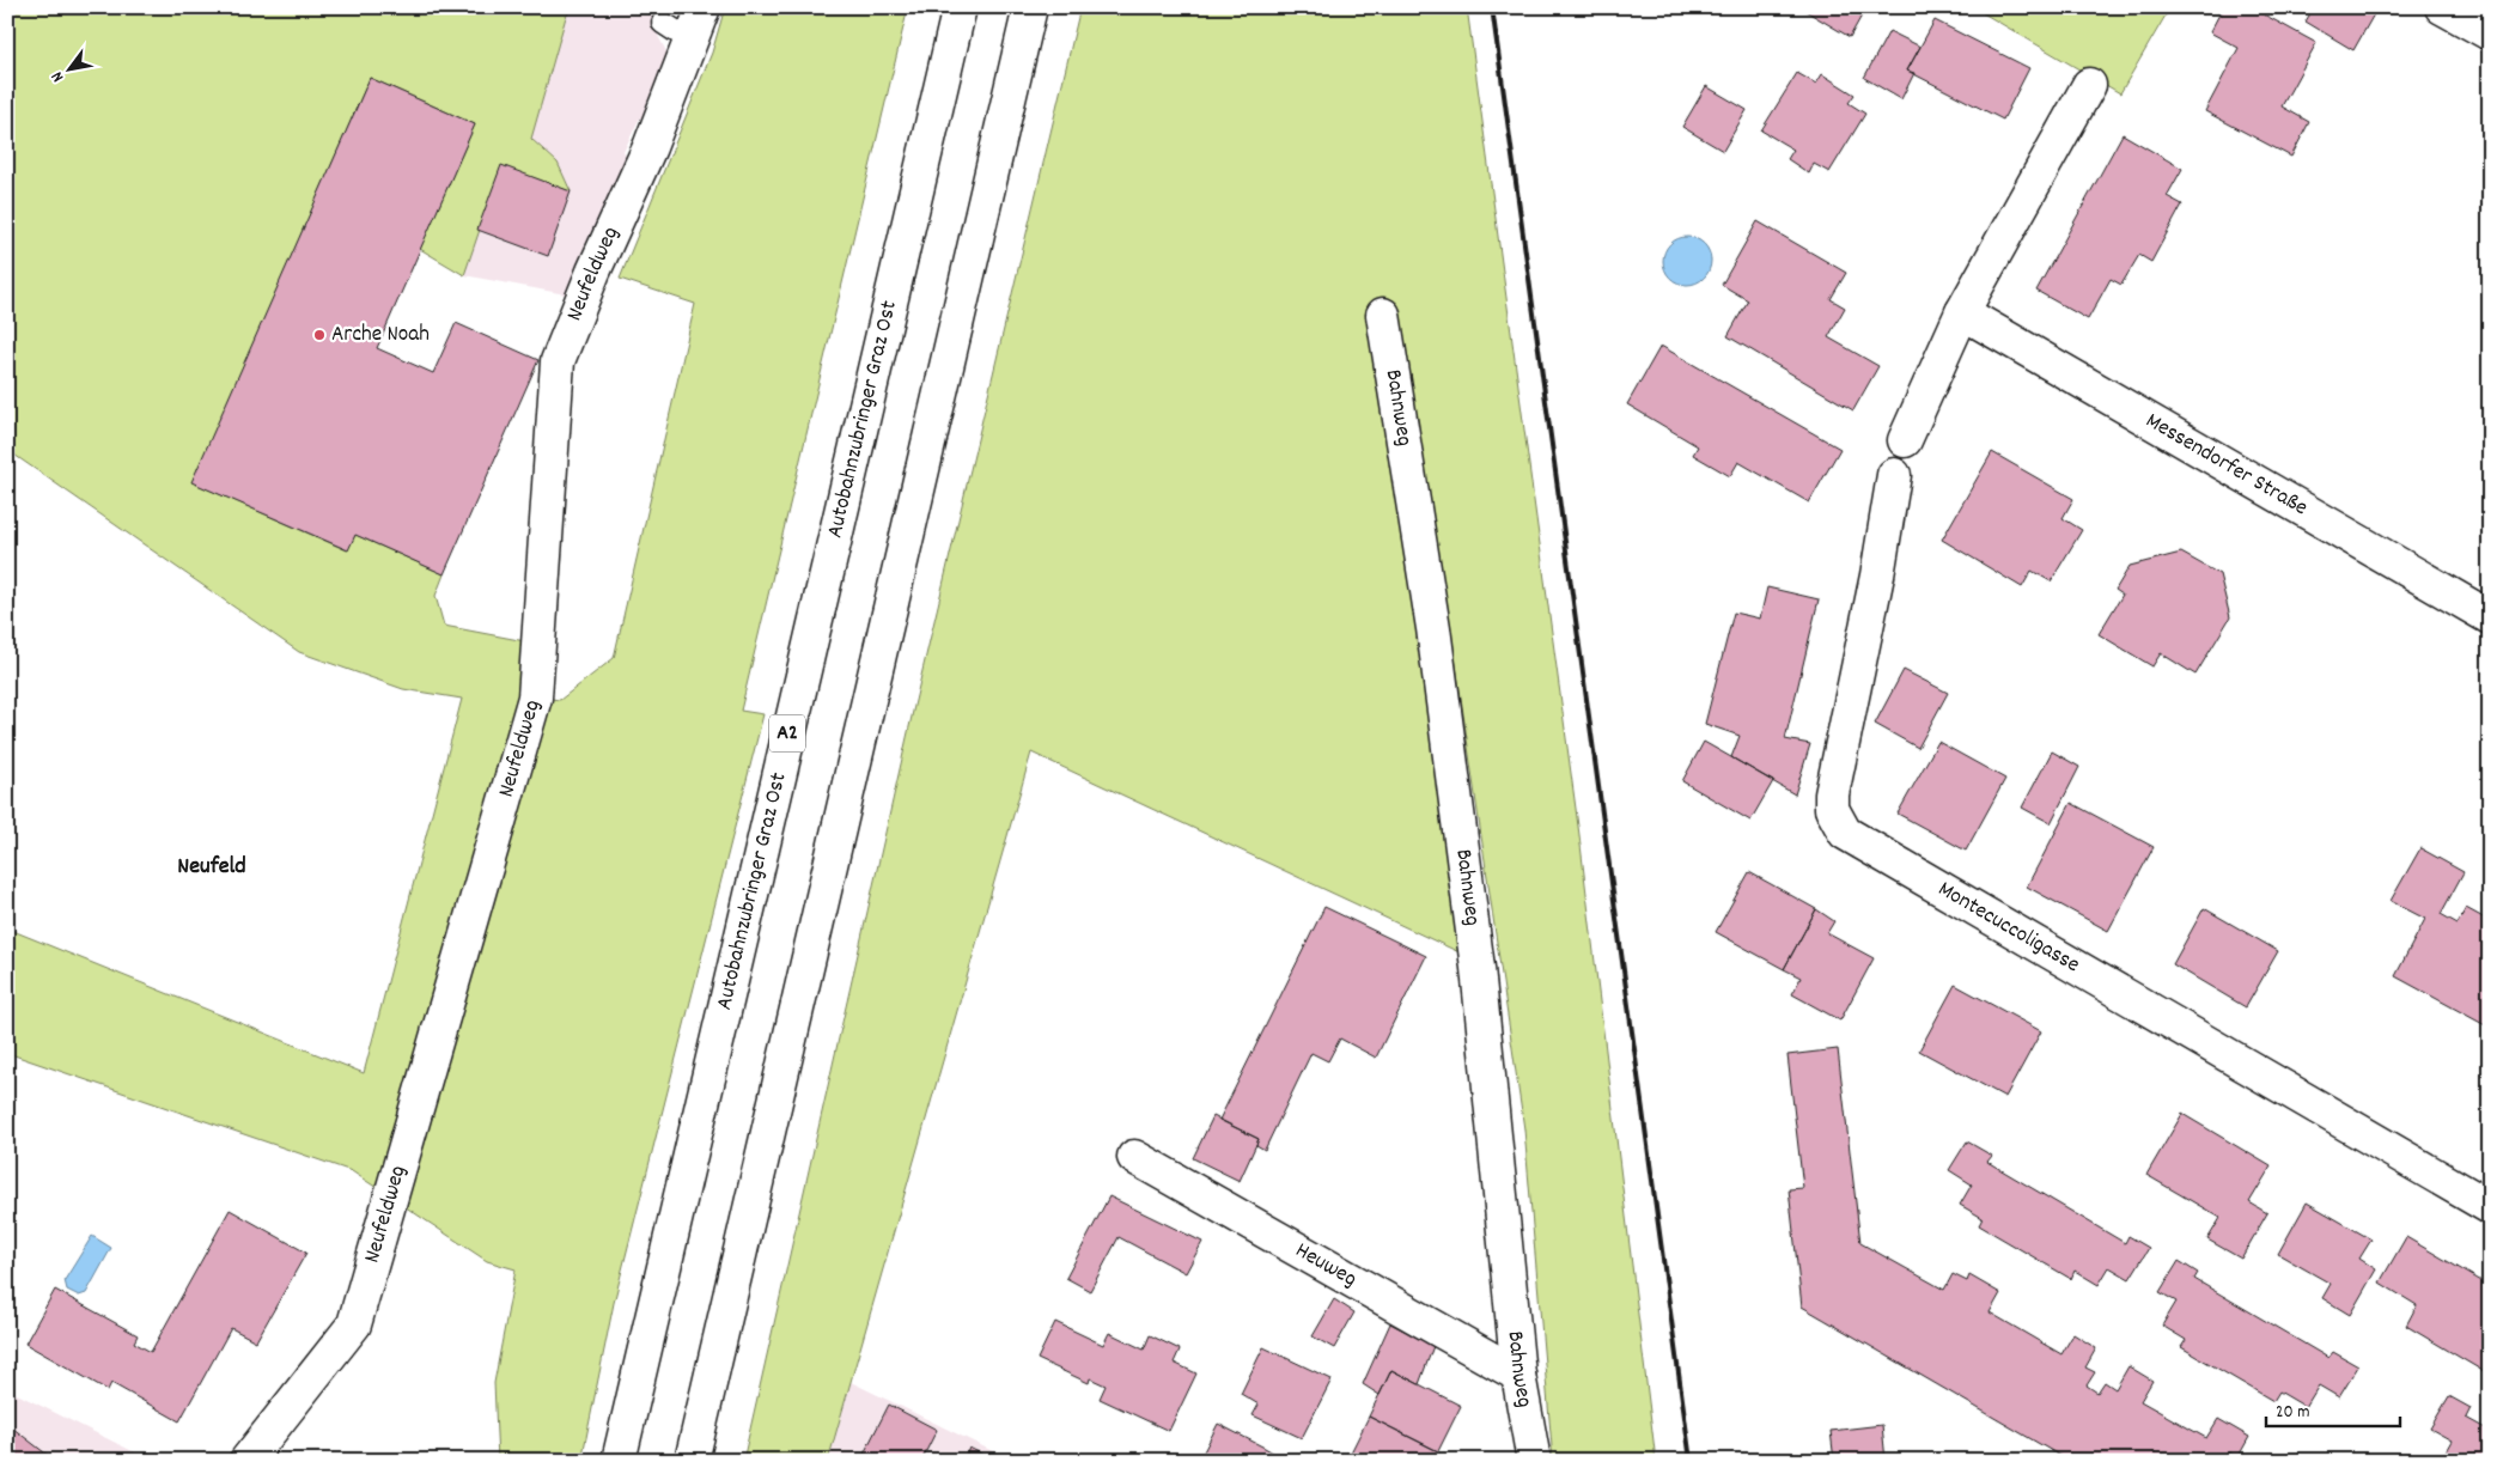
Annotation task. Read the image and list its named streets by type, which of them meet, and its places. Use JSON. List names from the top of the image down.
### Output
{
  "streets": {
    "main road": [
      "Neufeldweg",
      "Bahnweg",
      "Autobahnzubringer Graz Ost",
      "Messendorfer Straße",
      "A2",
      "Montecuccoligasse",
      "Heuweg"
    ]
  },
  "crossings": [
    ["Bahnweg", "Heuweg"]
  ],
  "districts": ["Neufeld"],
  "places": ["Arche Noah"],
  "scale_bar": "20 m",
  "north": "bottom left"
}
